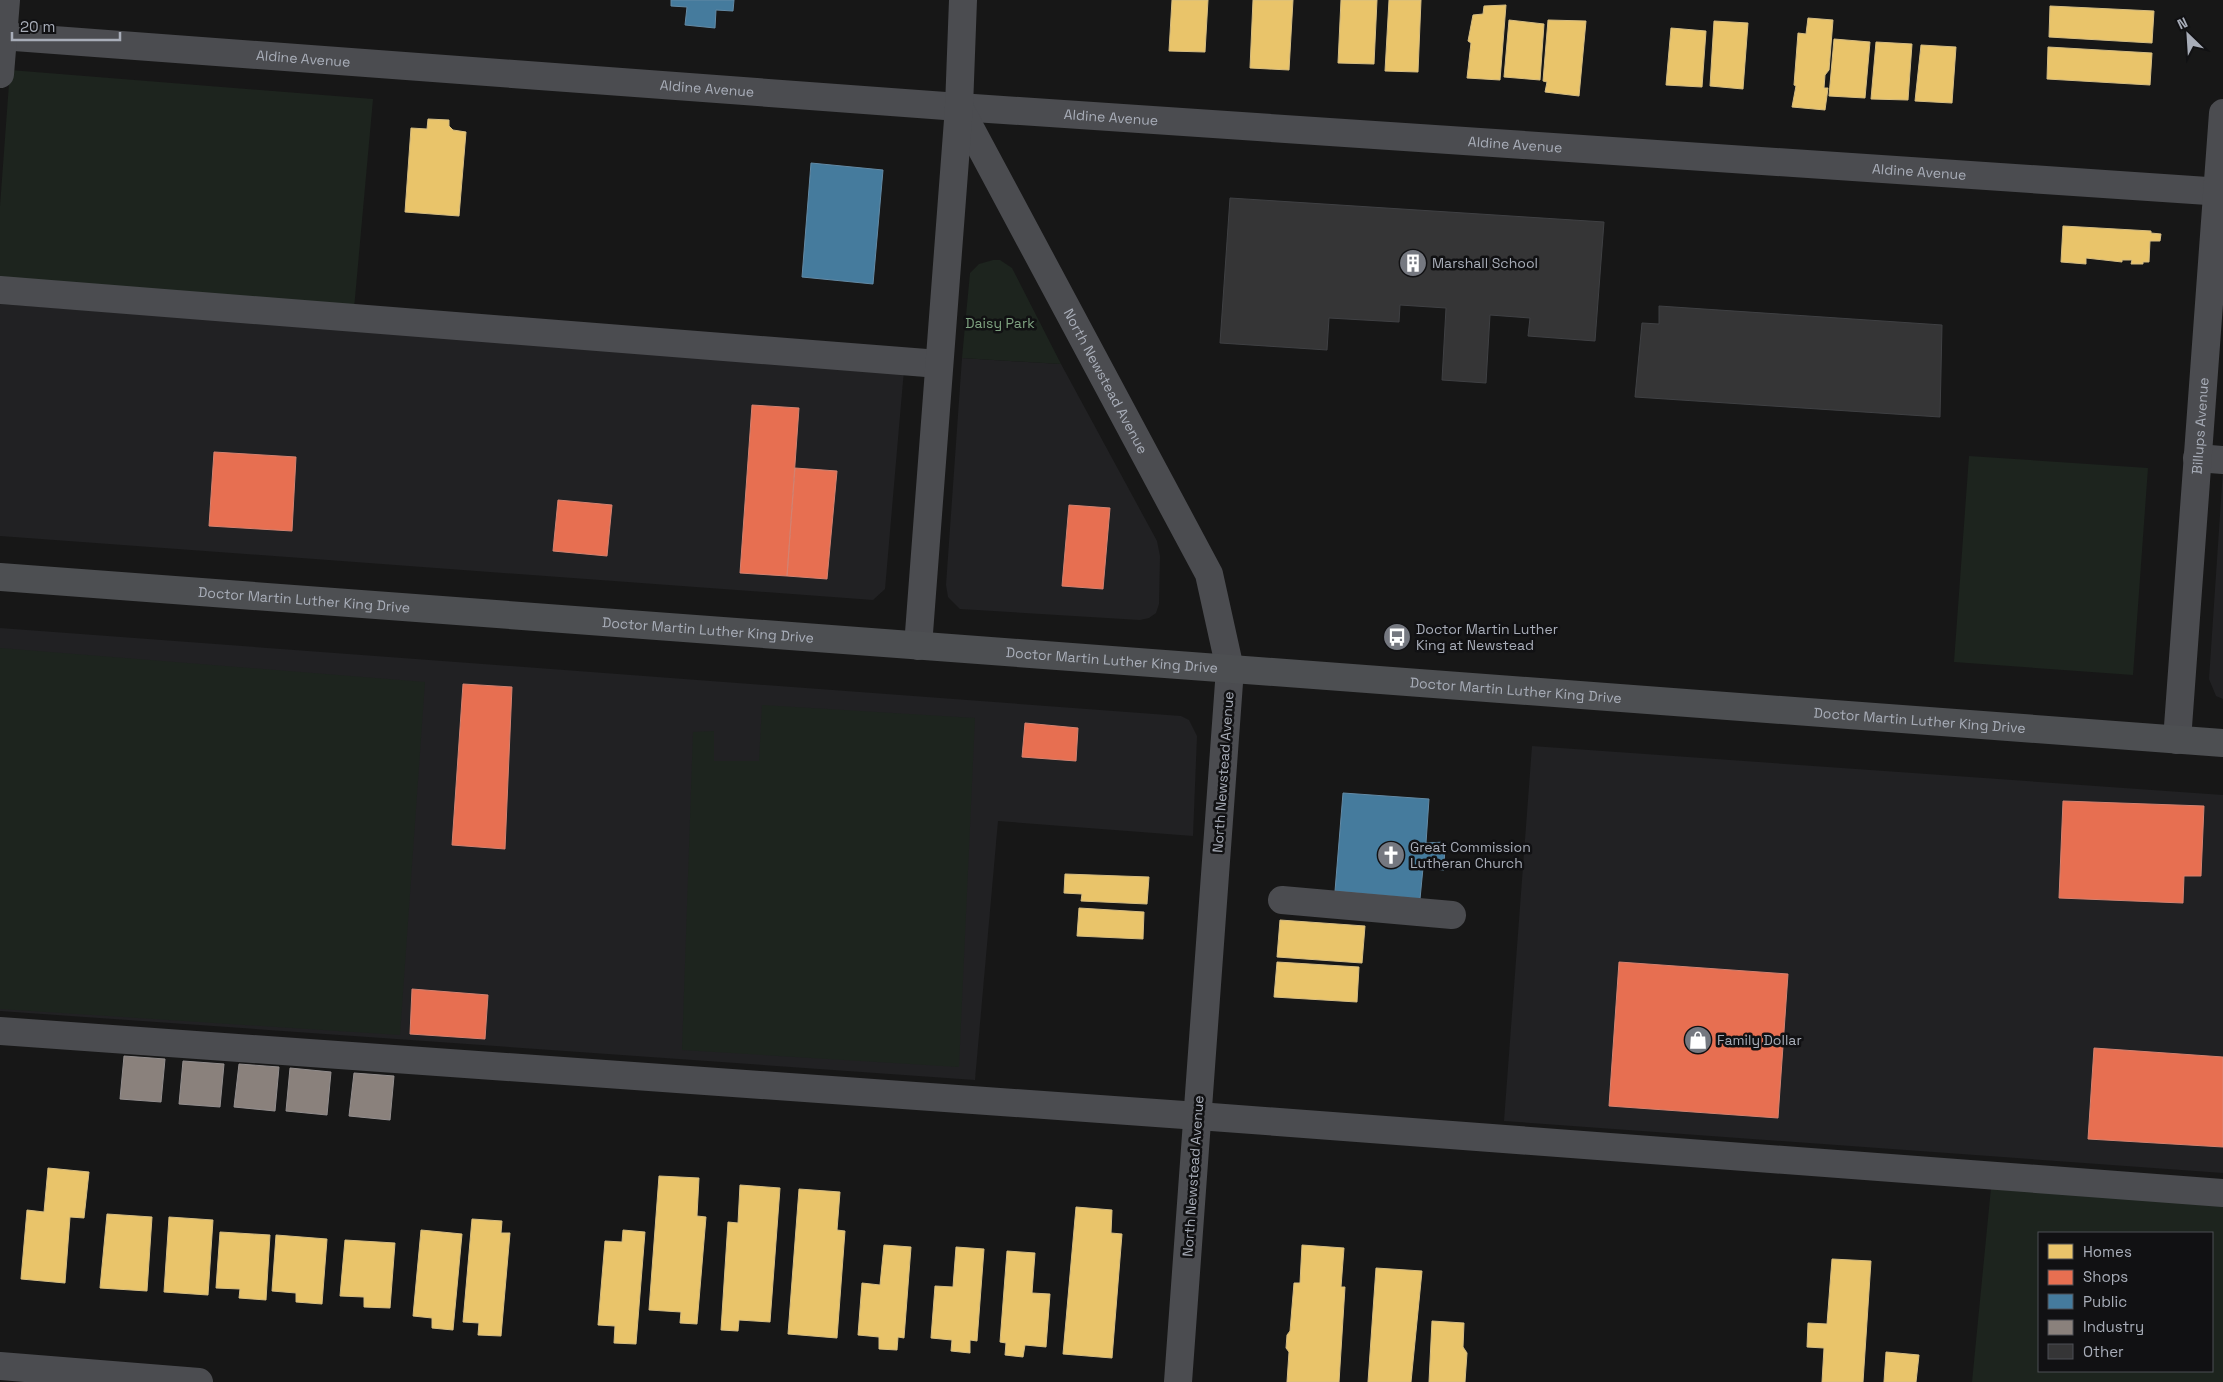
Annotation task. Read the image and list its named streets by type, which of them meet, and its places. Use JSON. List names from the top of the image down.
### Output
{
  "streets": {
    "main road": ["Doctor Martin Luther King Drive"],
    "street": ["Aldine Avenue", "North Newstead Avenue", "Billups Avenue"]
  },
  "crossings": [
    ["Aldine Avenue", "North Newstead Avenue"],
    ["Aldine Avenue", "Billups Avenue"],
    ["North Newstead Avenue", "Doctor Martin Luther King Drive"],
    ["Billups Avenue", "Doctor Martin Luther King Drive"]
  ],
  "parks": ["Daisy Park"],
  "places": {
    "building": ["Marshall School"],
    "bus stop": ["Doctor Martin Luther King at Newstead"],
    "church": ["Great Commission Lutheran Church"],
    "shop": ["Family Dollar"]
  },
  "legend": [
    "Homes",
    "Shops",
    "Public",
    "Industry",
    "Other"
  ],
  "scale_bar": "20 m",
  "north": "top left"
}
